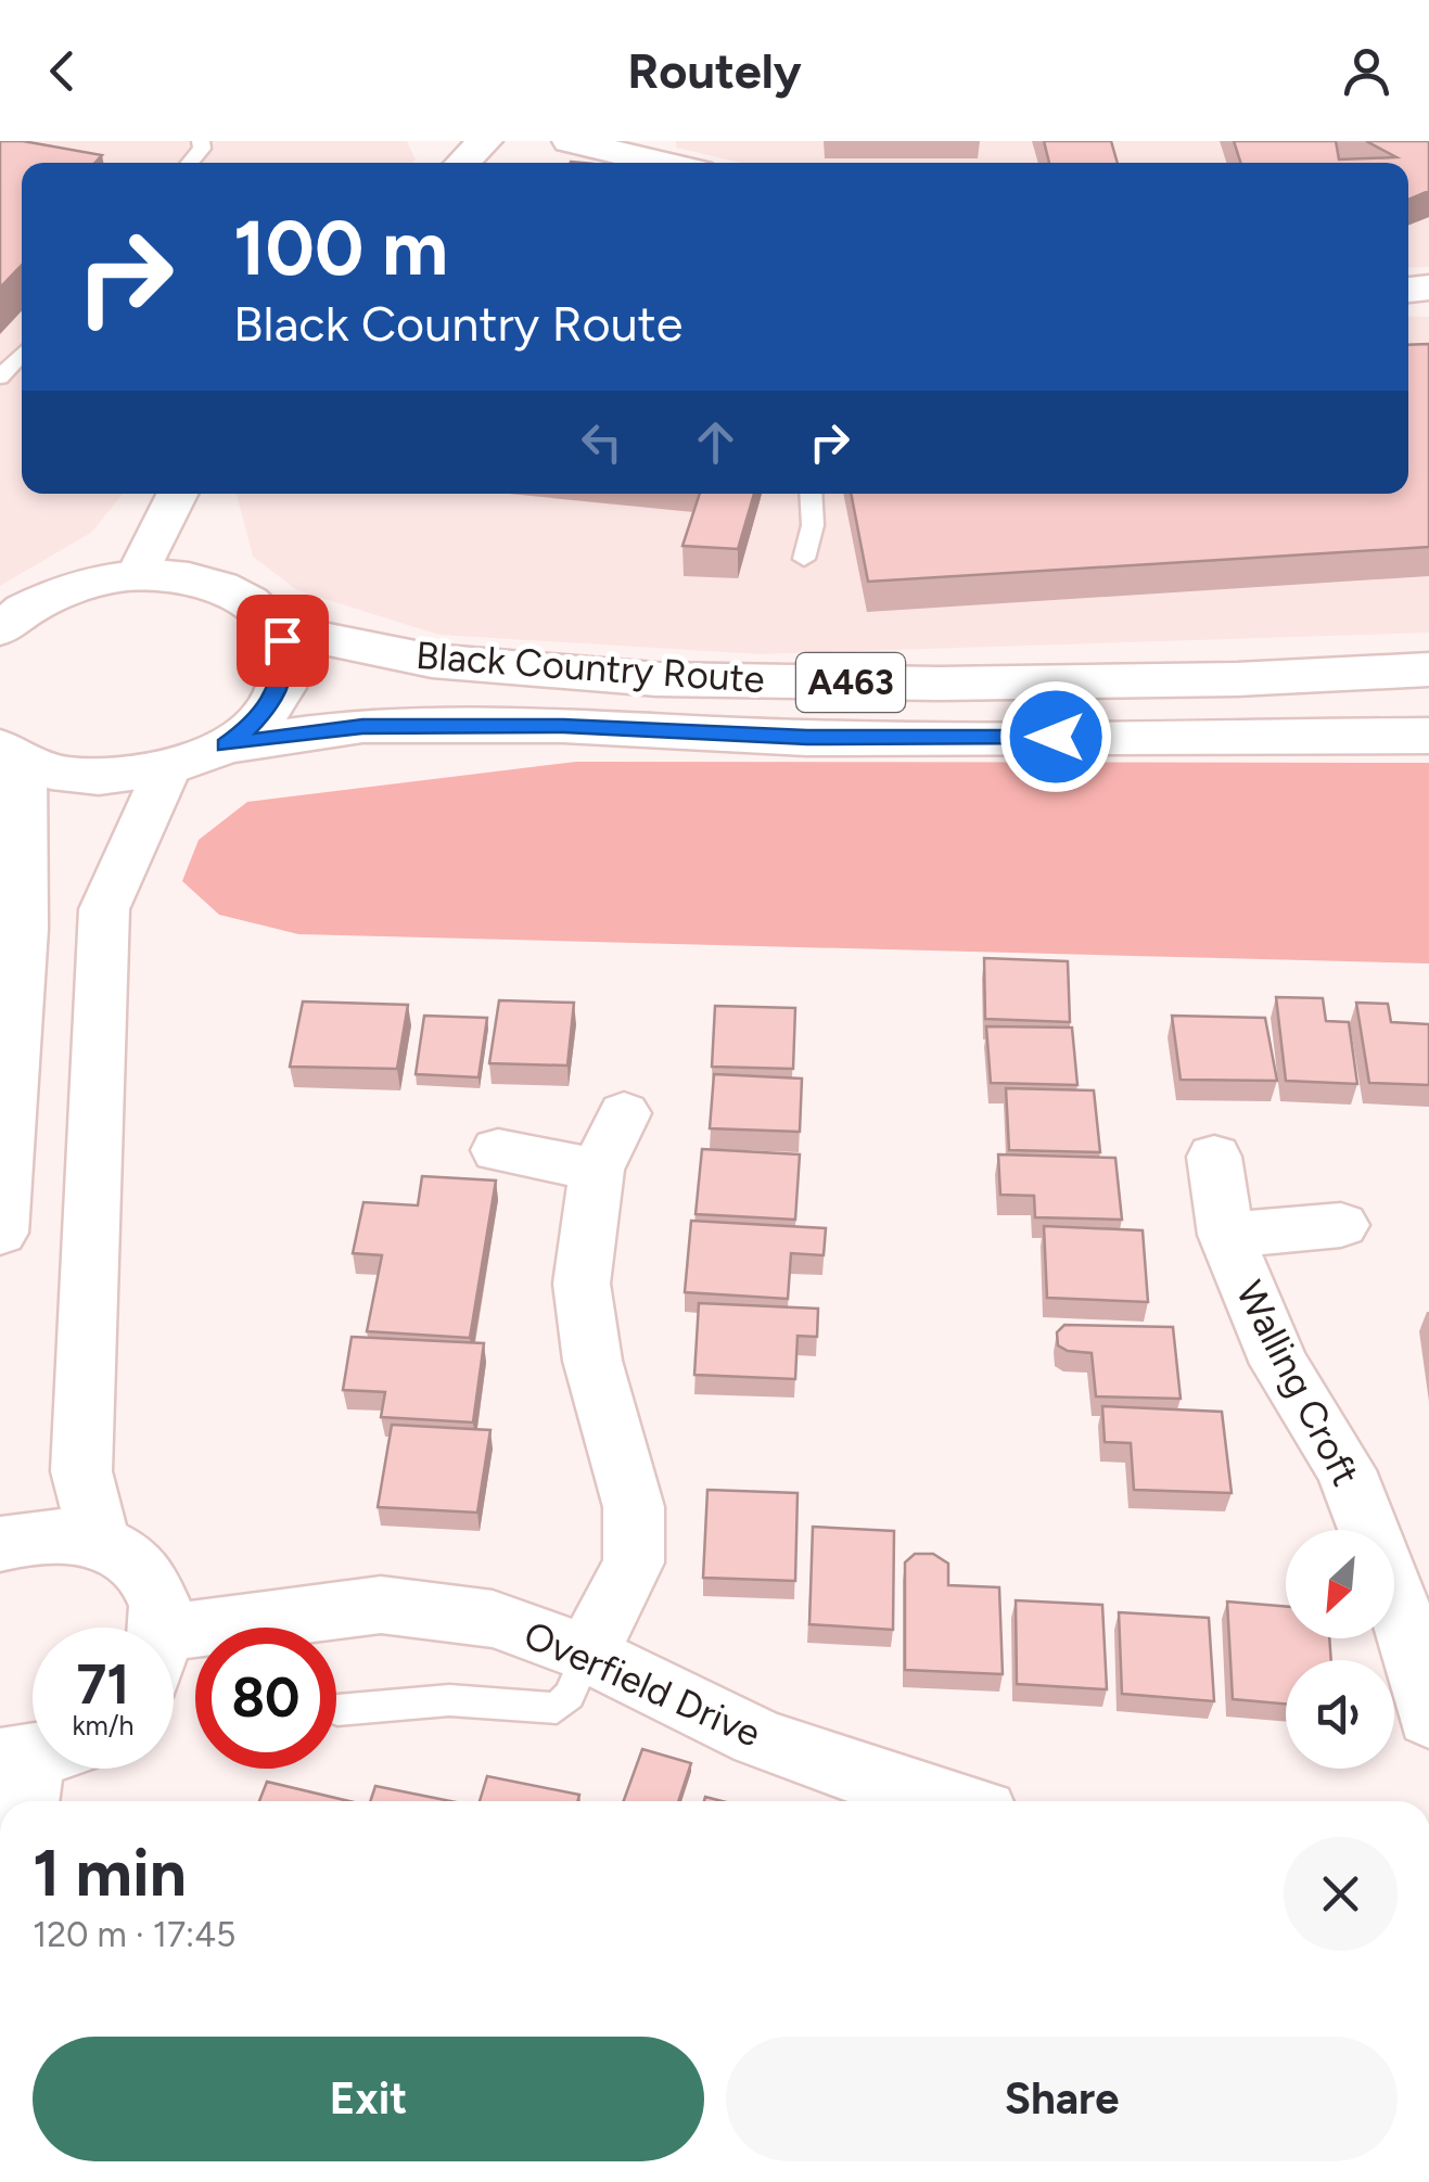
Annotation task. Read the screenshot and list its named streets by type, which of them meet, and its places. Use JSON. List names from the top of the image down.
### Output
{
  "streets": {
    "highway": ["Black Country Route", "A463"],
    "street": ["Walling Croft", "Overfield Drive"]
  },
  "north": "bottom left",
  "page": {
    "header": "Routely",
    "turn": ["100 m", "Black Country Route"],
    "speed": "71 km/h",
    "limit": "80",
    "heading": ["1 min", "120 m · 17:45"],
    "buttons": ["Exit", "Share"]
  }
}
